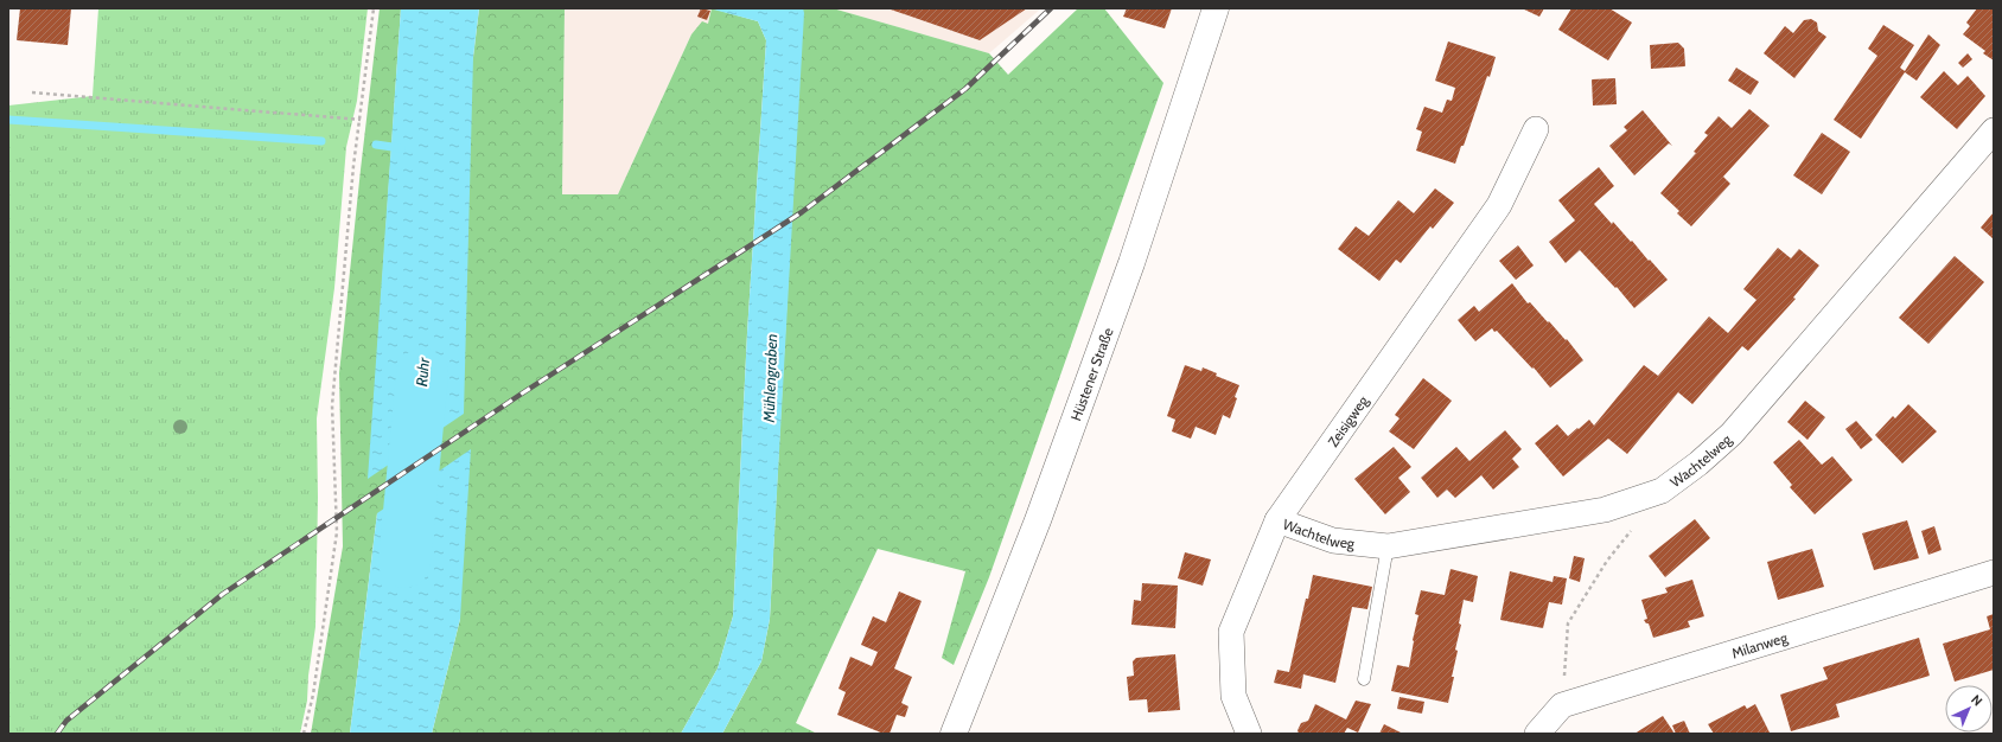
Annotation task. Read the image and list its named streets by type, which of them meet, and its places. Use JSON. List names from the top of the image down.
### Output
{
  "streets": {
    "main road": ["Hüstener Straße"],
    "street": ["Zeisigweg", "Wachtelweg", "Milanweg"]
  },
  "crossings": [
    ["Zeisigweg", "Wachtelweg"]
  ],
  "water": ["Ruhr", "Mühlengraben"],
  "north": "top right"
}
